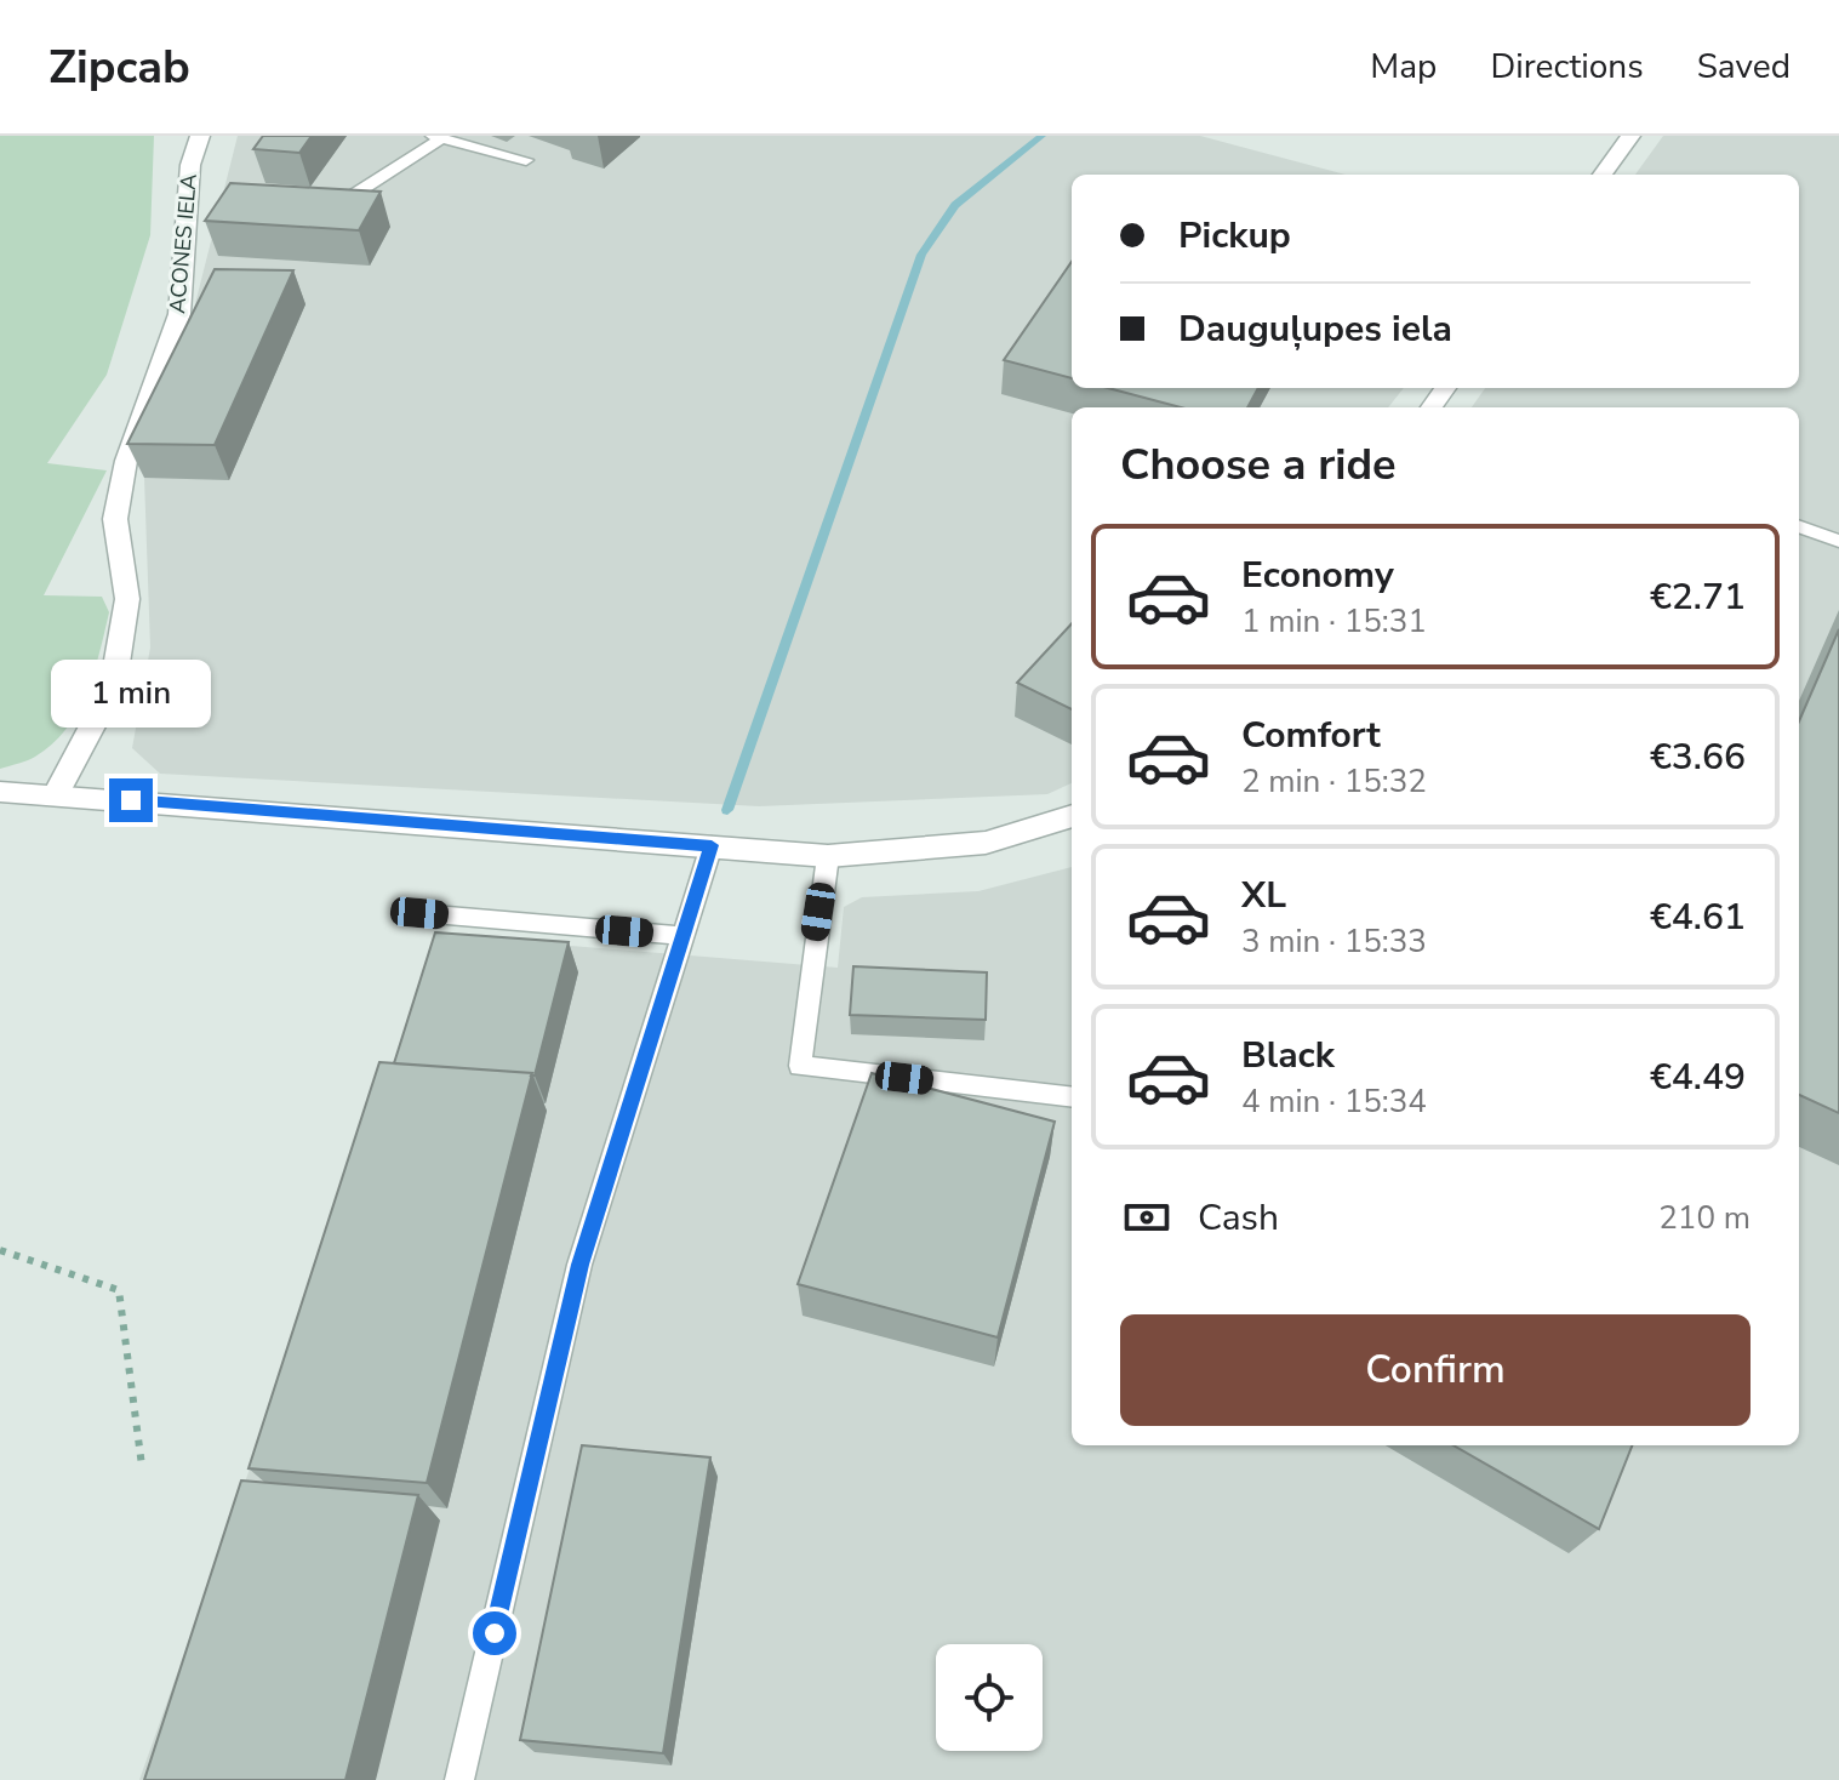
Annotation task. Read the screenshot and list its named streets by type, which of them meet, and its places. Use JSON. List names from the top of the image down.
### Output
{
  "streets": {
    "street": ["ACONES IELA"]
  },
  "page": {
    "header": "Zipcab",
    "nav": ["Map", "Directions", "Saved"],
    "banner": ["Pickup", "Dauguļupes iela"],
    "heading": "Choose a ride",
    "list": [
      {
        "name": "Economy",
        "note": "1 min · 15:31",
        "value": "€2.71"
      },
      {
        "name": "Comfort",
        "note": "2 min · 15:32",
        "value": "€3.66"
      },
      {
        "name": "XL",
        "note": "3 min · 15:33",
        "value": "€4.61"
      },
      {
        "name": "Black",
        "note": "4 min · 15:34",
        "value": "€4.49"
      }
    ],
    "bubble": "1 min",
    "pay": ["Cash", "210 m"],
    "buttons": "Confirm"
  }
}
